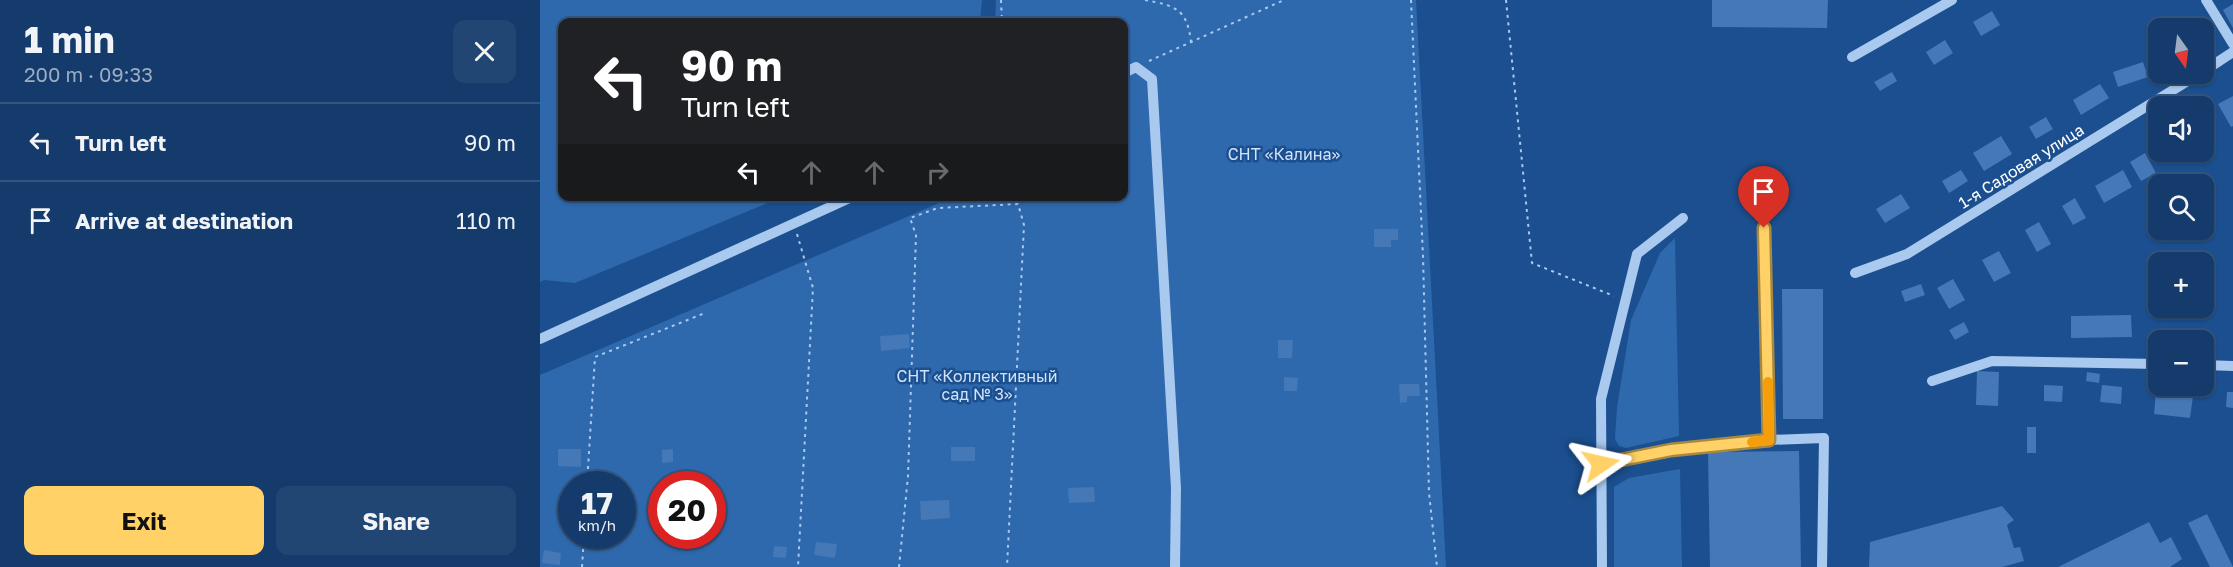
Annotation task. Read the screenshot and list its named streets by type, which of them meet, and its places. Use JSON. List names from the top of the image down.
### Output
{
  "streets": {
    "street": ["1-я Садовая улица"]
  },
  "parks": ["СНТ «Калина»", "СНТ «Коллективный сад № 3»"],
  "north": "bottom",
  "page": {
    "heading": ["1 min", "200 m · 09:33"],
    "map_buttons": ["+", "−"],
    "turn": ["90 m", "Turn left"],
    "list": [
      {
        "name": "Turn left",
        "value": "90 m"
      },
      {
        "name": "Arrive at destination",
        "value": "110 m"
      }
    ],
    "speed": "17 km/h",
    "limit": "20",
    "buttons": ["Exit", "Share"]
  }
}
